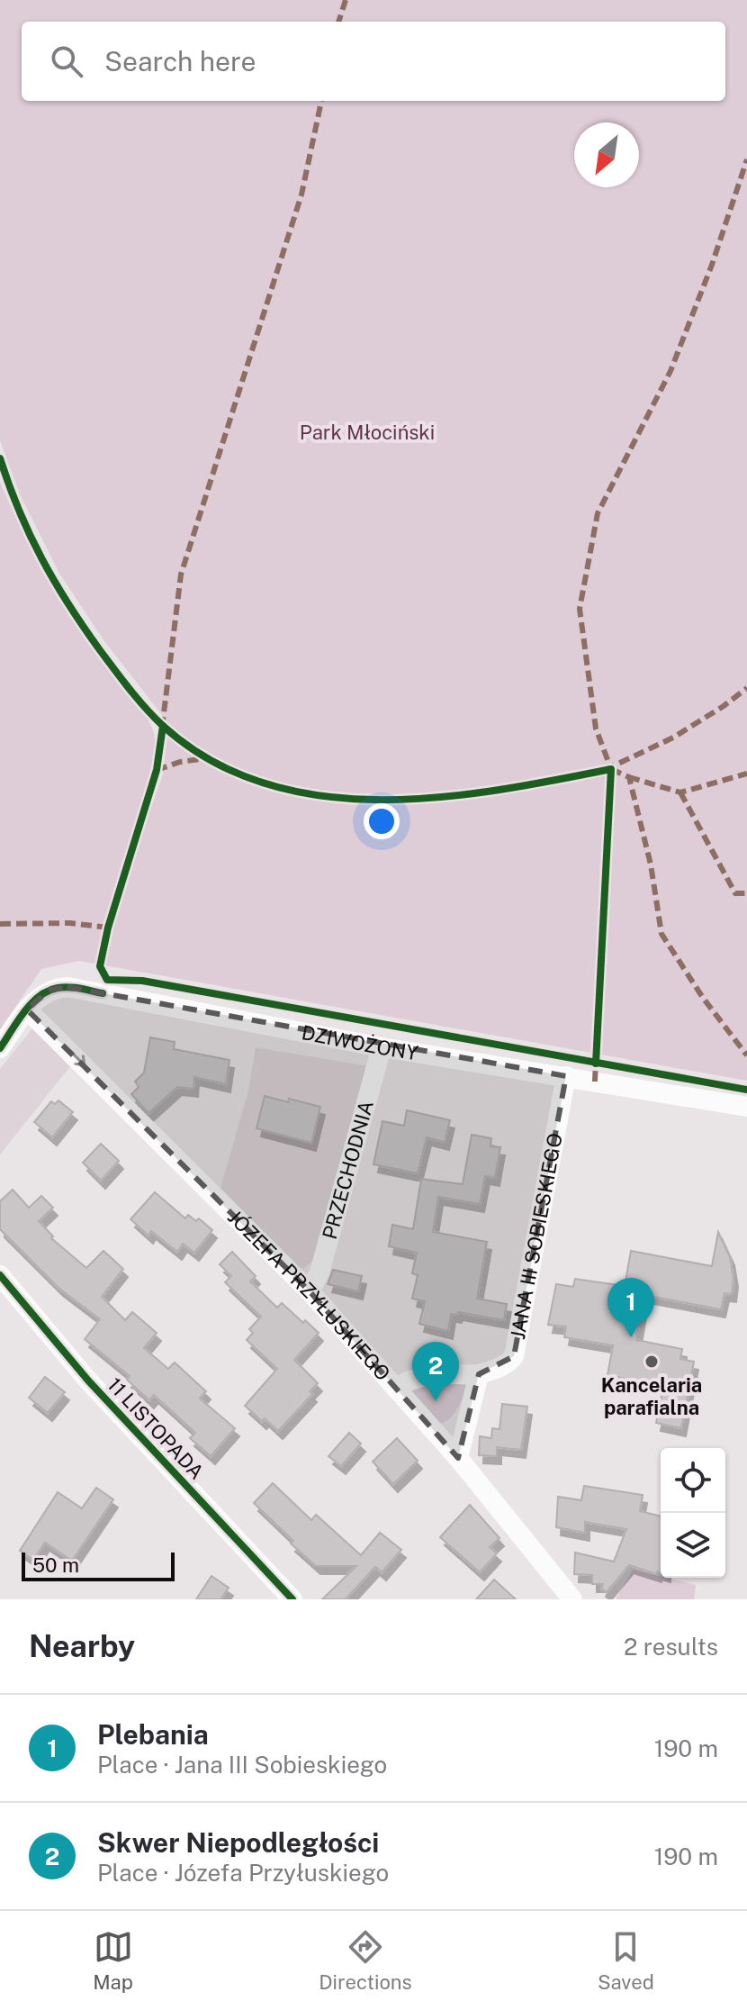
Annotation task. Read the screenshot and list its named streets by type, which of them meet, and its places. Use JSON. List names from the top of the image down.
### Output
{
  "streets": {
    "street": [
      "DZIWOŻONY",
      "PRZECHODNIA",
      "JANA III SOBIESKIEGO",
      "JÓZEFA PRZYŁUSKIEGO",
      "11 LISTOPADA"
    ]
  },
  "crossings": [
    ["DZIWOŻONY", "PRZECHODNIA"],
    ["DZIWOŻONY", "JANA III SOBIESKIEGO"],
    ["DZIWOŻONY", "JÓZEFA PRZYŁUSKIEGO"],
    ["PRZECHODNIA", "JÓZEFA PRZYŁUSKIEGO"]
  ],
  "one_way": ["JÓZEFA PRZYŁUSKIEGO"],
  "parks": ["Park Młociński"],
  "places": ["Kancelaria parafialna"],
  "scale_bar": "50 m",
  "north": "bottom left",
  "page": {
    "search": "Search here",
    "pins": ["1", "2"],
    "scale": "50 m",
    "heading": ["Nearby", "2 results"],
    "list": [
      {
        "mark": "1",
        "name": "Plebania",
        "note": "Place · Jana III Sobieskiego",
        "value": "190 m"
      },
      {
        "mark": "2",
        "name": "Skwer Niepodległości",
        "note": "Place · Józefa Przyłuskiego",
        "value": "190 m"
      }
    ],
    "nav": ["Map", "Directions", "Saved"]
  }
}
